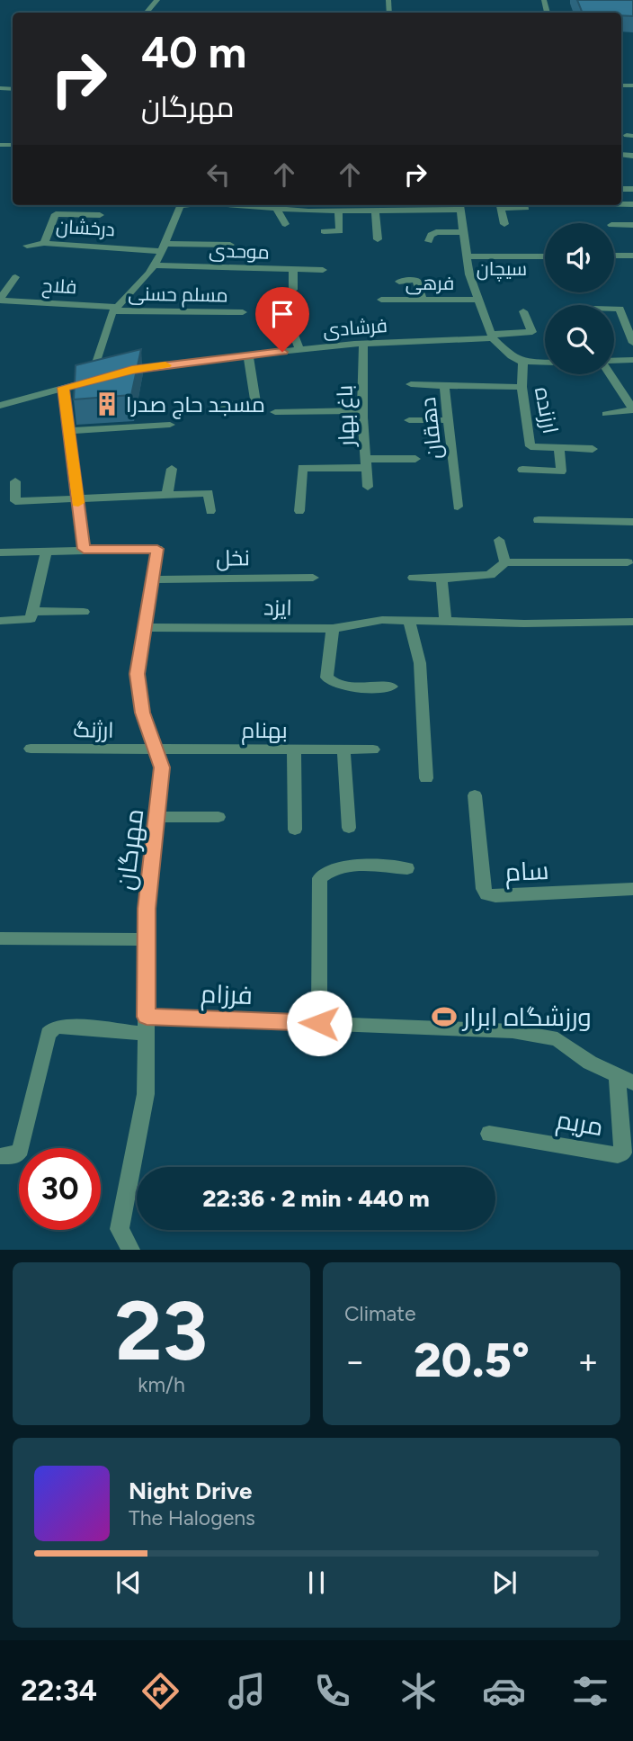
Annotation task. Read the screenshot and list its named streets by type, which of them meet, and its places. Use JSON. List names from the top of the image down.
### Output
{
  "streets": {
    "street": [
      "درخشان",
      "موحدی",
      "فرهی",
      "فلاح",
      "مسلم حسنی",
      "فرشادی",
      "ارزنده",
      "باغ بهار",
      "دهقان",
      "نخل",
      "ایزد",
      "ارژنگ",
      "بهنام",
      "مهرگان",
      "سام",
      "فرزام",
      "مریم"
    ]
  },
  "crossings": [
    ["فلاح", "مسلم حسنی"],
    ["فرشادی", "باغ بهار"],
    ["ارزنده", "دهقان"],
    ["نخل", "مهرگان"],
    ["ایزد", "مهرگان"],
    ["ارژنگ", "بهنام"],
    ["ارژنگ", "مهرگان"],
    ["بهنام", "مهرگان"],
    ["مهرگان", "فرزام"],
    ["فرزام", "مریم"]
  ],
  "districts": ["سیچان"],
  "places": {
    "building": ["مسجد حاج صدرا"],
    "sports": ["ورزشگاه ابرار"]
  },
  "page": {
    "turn": ["40 m", "مهرگان"],
    "limit": "30",
    "trip": "22:36 · 2 min · 440 m",
    "tile": [
      ["23", "km/h"],
      "Climate"
    ],
    "heat": ["−", "20.5°", "+"],
    "song": ["Night Drive", "The Halogens"],
    "tabs": "22:34"
  }
}
